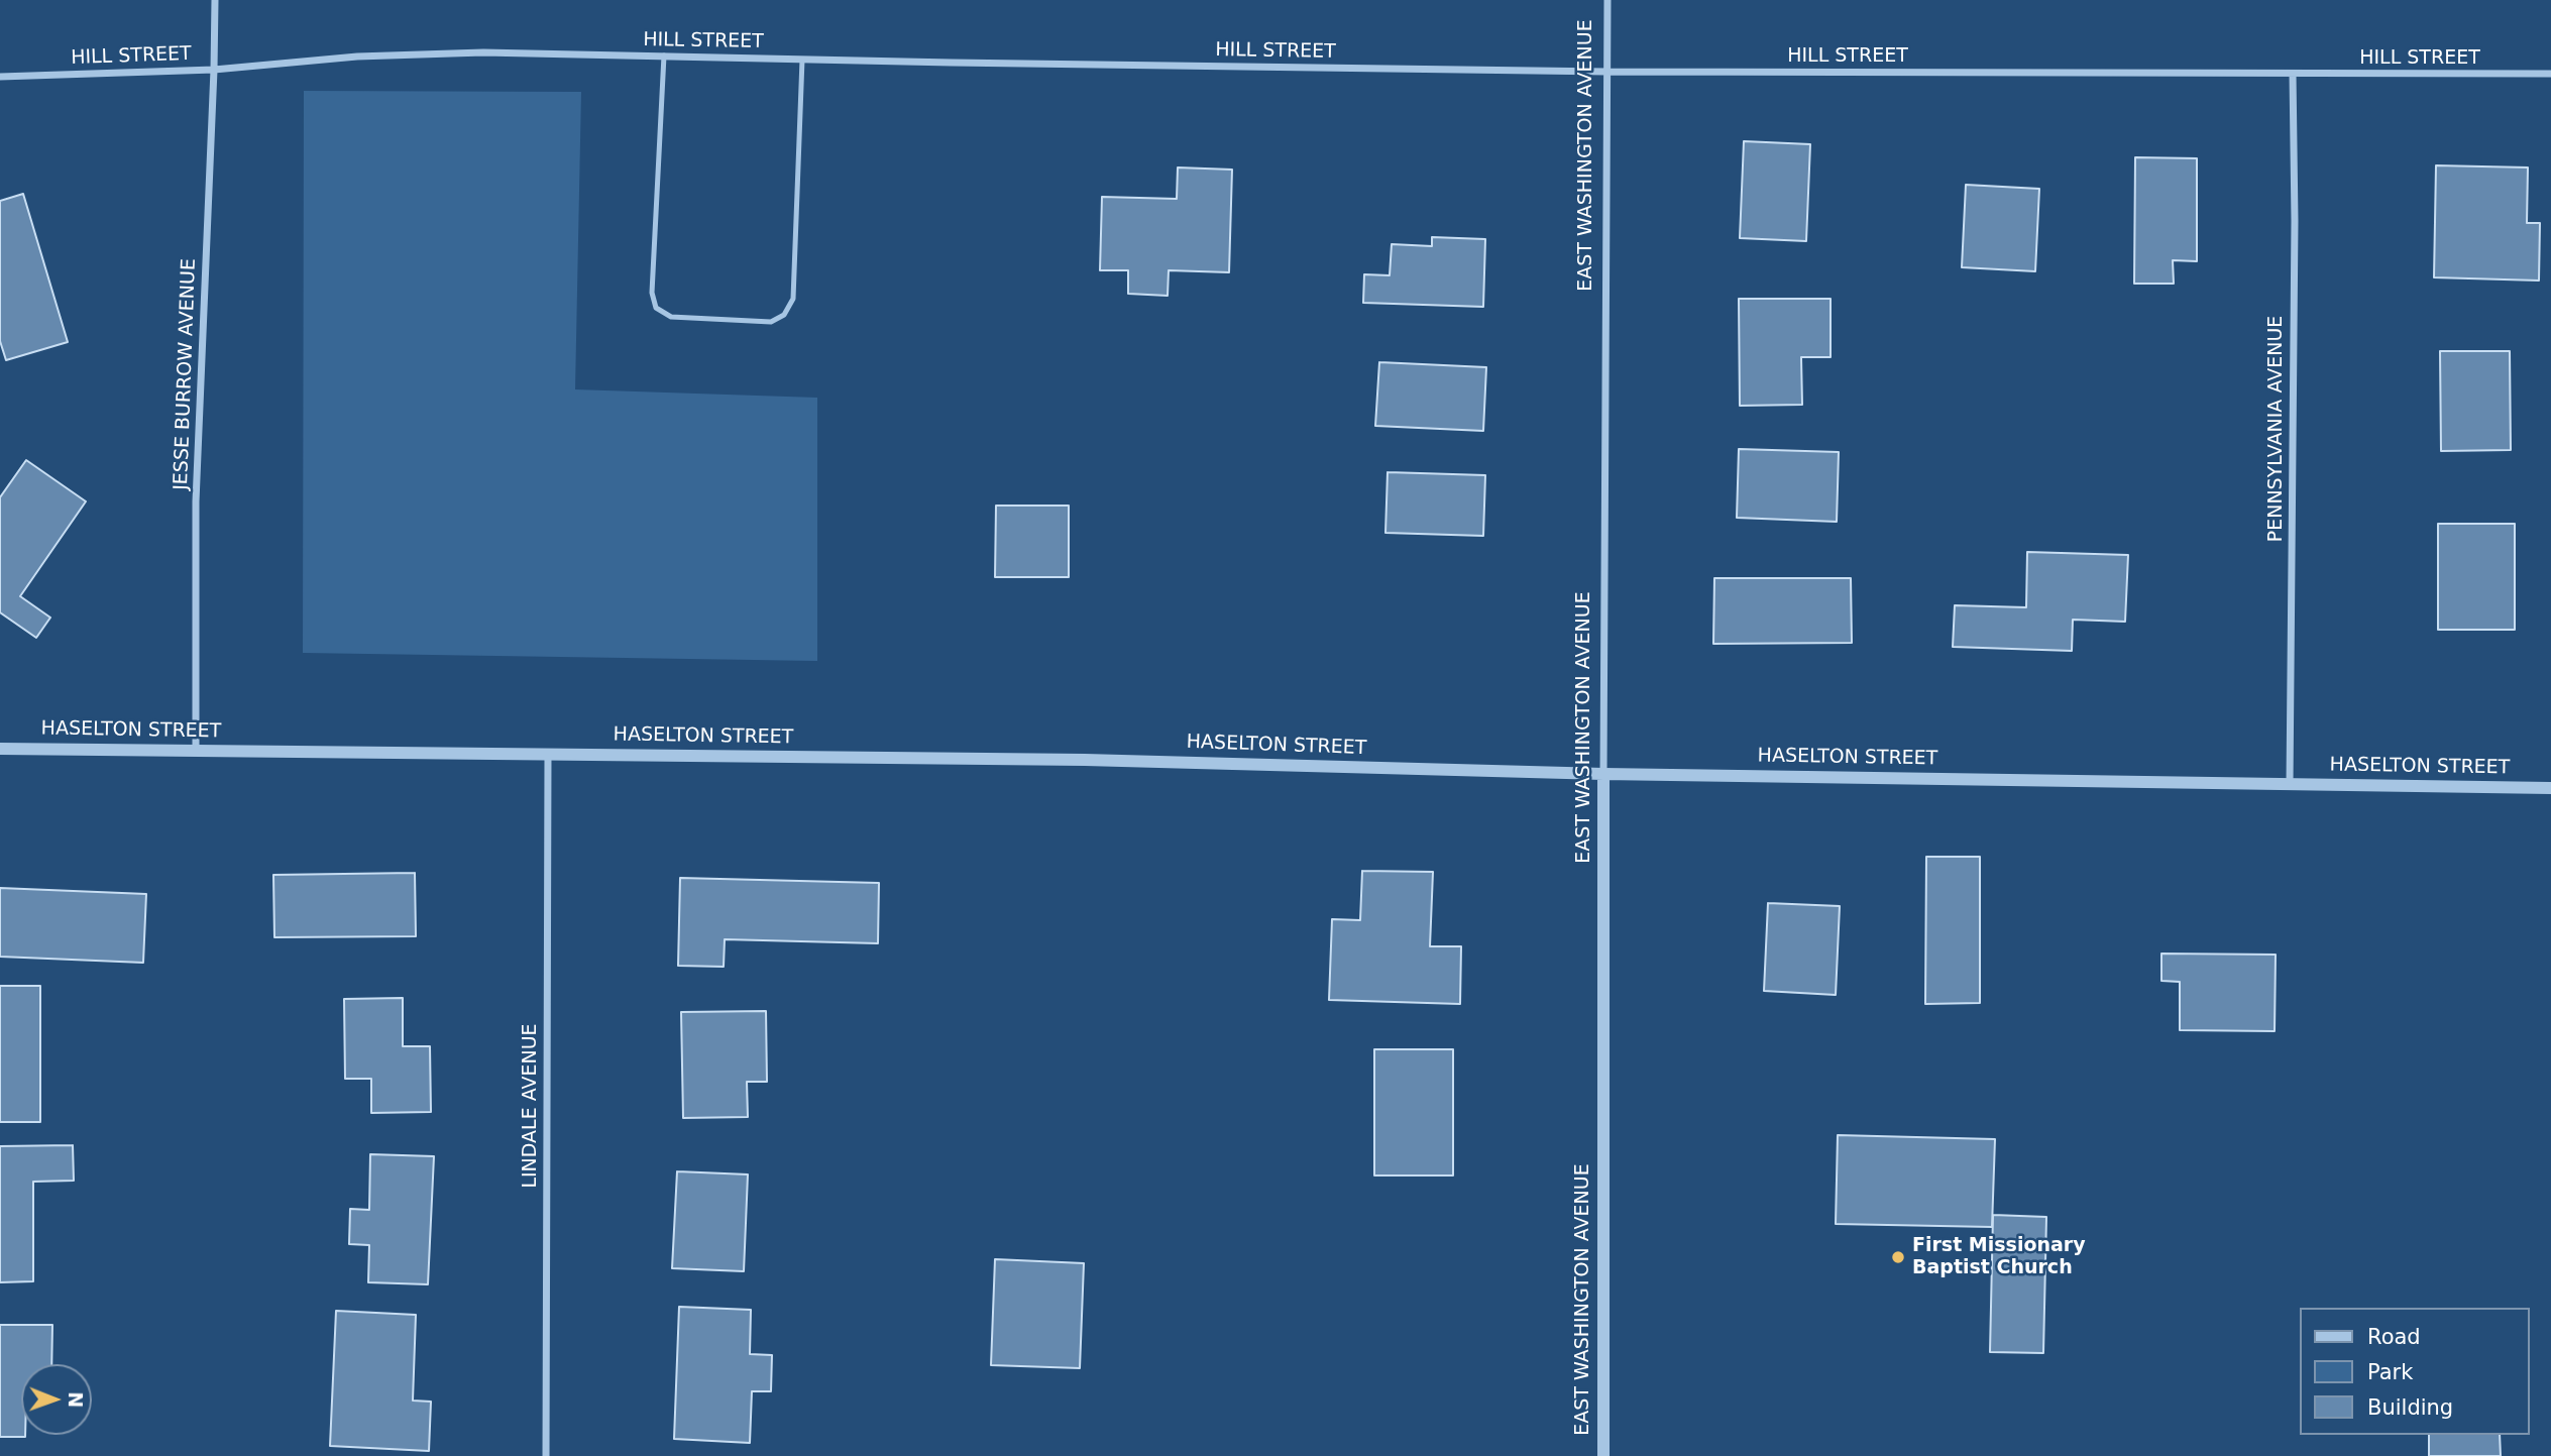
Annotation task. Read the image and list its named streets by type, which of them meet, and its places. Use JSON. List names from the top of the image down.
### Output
{
  "streets": {
    "street": [
      "HILL STREET",
      "EAST WASHINGTON AVENUE",
      "JESSE BURROW AVENUE",
      "PENNSYLVANIA AVENUE",
      "HASELTON STREET",
      "LINDALE AVENUE"
    ]
  },
  "crossings": [
    ["HILL STREET", "EAST WASHINGTON AVENUE"],
    ["HILL STREET", "JESSE BURROW AVENUE"],
    ["HILL STREET", "PENNSYLVANIA AVENUE"],
    ["EAST WASHINGTON AVENUE", "HASELTON STREET"],
    ["JESSE BURROW AVENUE", "HASELTON STREET"],
    ["PENNSYLVANIA AVENUE", "HASELTON STREET"],
    ["HASELTON STREET", "LINDALE AVENUE"]
  ],
  "places": ["First Missionary Baptist Church"],
  "legend": ["Road", "Park", "Building"],
  "north": "right"
}
